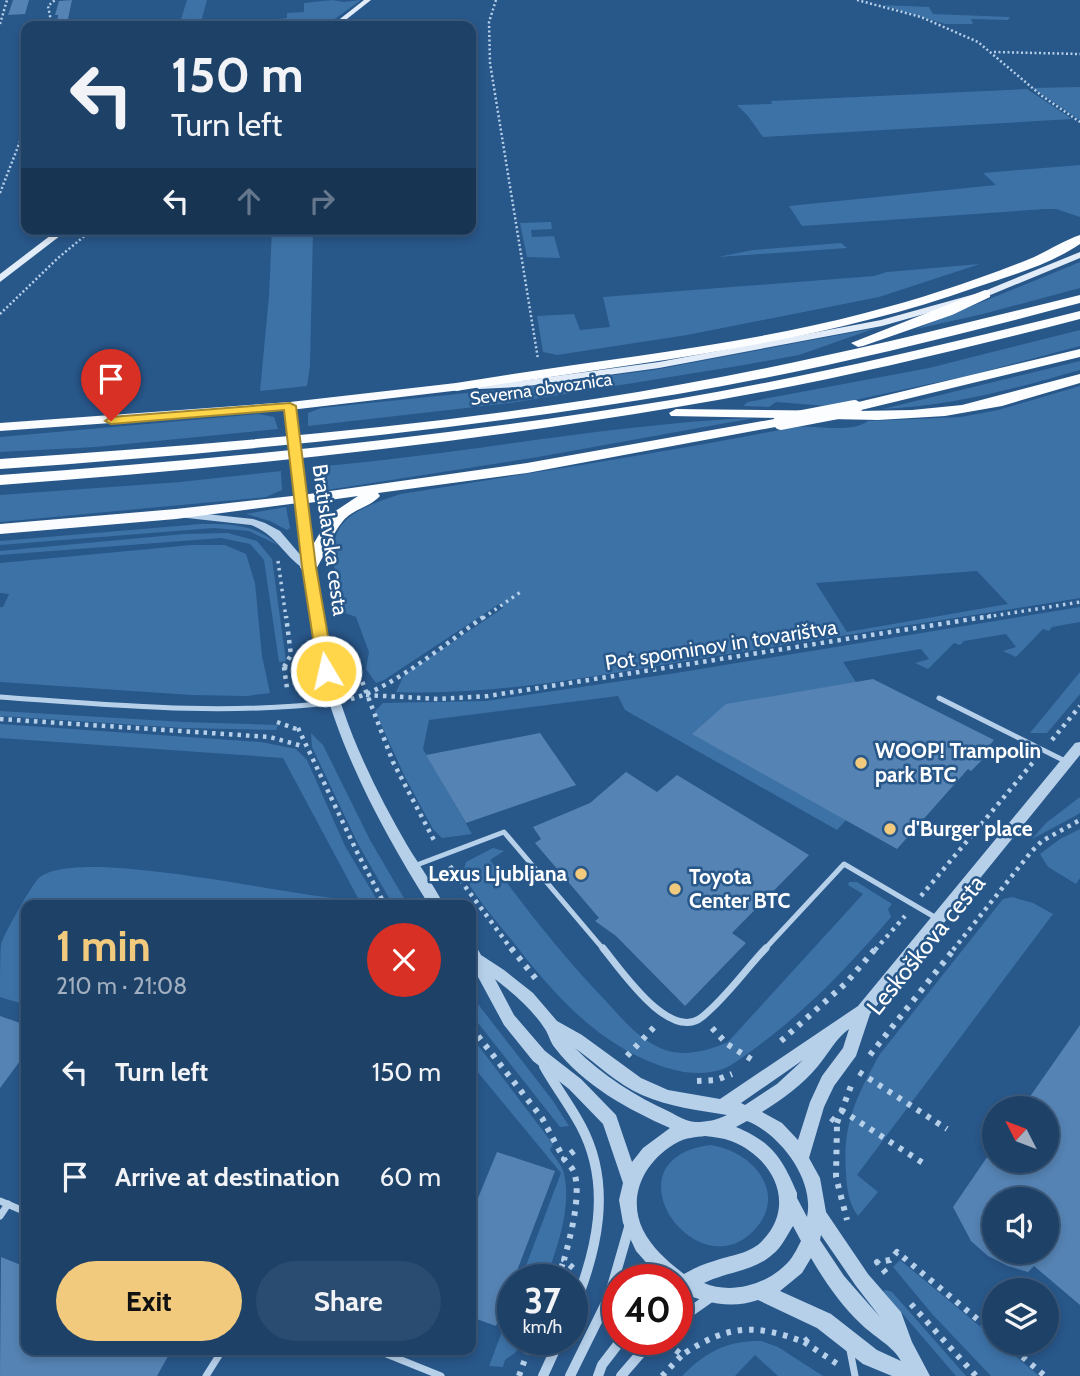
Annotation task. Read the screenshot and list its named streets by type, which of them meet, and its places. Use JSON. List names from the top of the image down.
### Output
{
  "streets": {
    "highway": ["Severna obvoznica"],
    "street": ["Bratislavska cesta", "Leskoškova cesta"],
    "path": ["Pot spominov in tovarištva"]
  },
  "places": [
    "WOOP! Trampolin park BTC",
    "d'Burger place",
    "Lexus Ljubljana",
    "Toyota Center BTC"
  ],
  "north": "top left",
  "page": {
    "turn": ["150 m", "Turn left"],
    "heading": ["1 min", "210 m · 21:08"],
    "list": [
      {
        "name": "Turn left",
        "value": "150 m"
      },
      {
        "name": "Arrive at destination",
        "value": "60 m"
      }
    ],
    "buttons": ["Exit", "Share"],
    "speed": "37 km/h",
    "limit": "40"
  }
}
